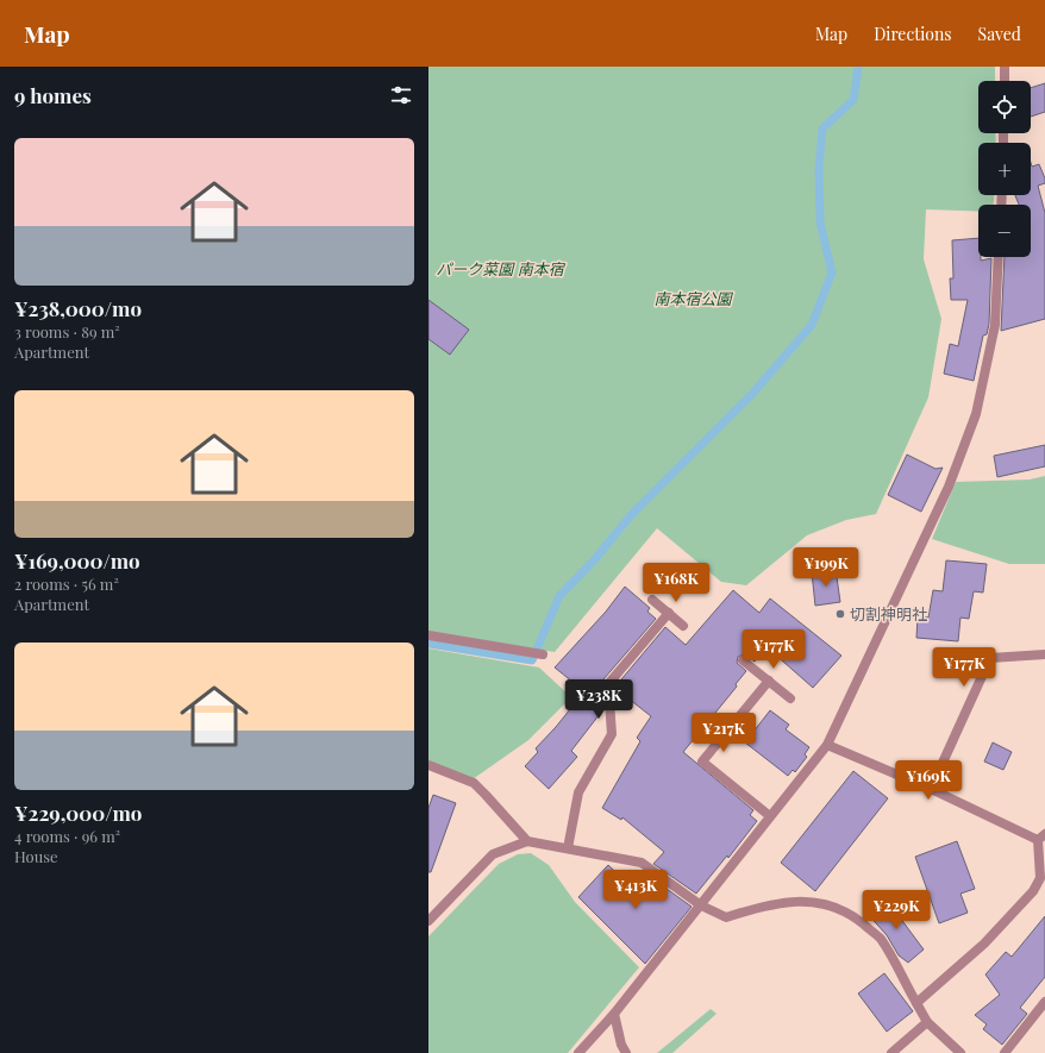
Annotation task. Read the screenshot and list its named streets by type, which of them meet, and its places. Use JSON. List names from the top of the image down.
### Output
{
  "parks": ["パーク菜園 南本宿", "南本宿公園"],
  "places": ["切割神明社"],
  "page": {
    "header": "Map",
    "nav": ["Map", "Directions", "Saved"],
    "heading": "9 homes",
    "map_buttons": ["+", "−"],
    "list": [
      {
        "name": "¥238,000/mo",
        "note": "3 rooms · 89 m² · Apartment"
      },
      {
        "name": "¥169,000/mo",
        "note": "2 rooms · 56 m² · Apartment"
      },
      {
        "name": "¥229,000/mo",
        "note": "4 rooms · 96 m² · House"
      }
    ],
    "price": [
      "¥199K",
      "¥168K",
      "¥177K",
      "¥177K",
      "¥238K",
      "¥217K",
      "¥169K",
      "¥413K",
      "¥229K"
    ]
  }
}
